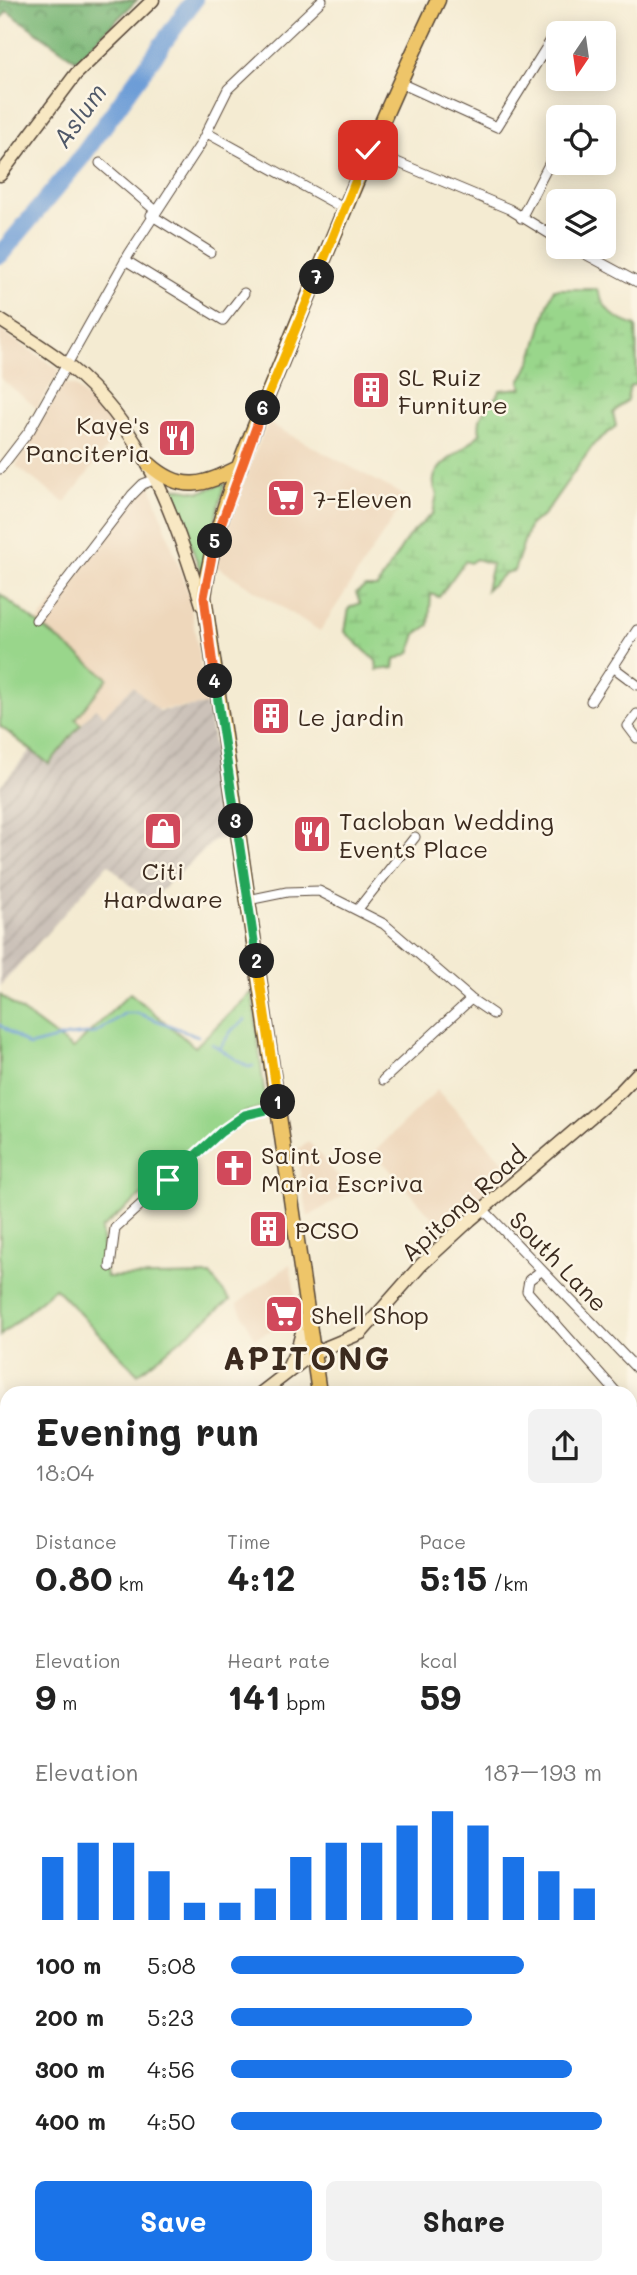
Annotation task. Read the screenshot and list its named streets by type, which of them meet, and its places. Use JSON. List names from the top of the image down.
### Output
{
  "streets": {
    "street": ["Apitong Road", "South Lane"]
  },
  "crossings": [
    ["Apitong Road", "South Lane"]
  ],
  "districts": ["APITONG"],
  "water": ["Aslum"],
  "places": {
    "building": ["SL Ruiz Furniture", "Le jardin", "PCSO"],
    "restaurant": ["Kaye's Panciteria", "Tacloban Wedding Events Place"],
    "supermarket": ["7-Eleven", "Shell Shop"],
    "shop": ["Citi Hardware"],
    "church": ["Saint Jose Maria Escriva"]
  },
  "north": "bottom",
  "page": {
    "pins": [
      "7",
      "6",
      "5",
      "4",
      "3",
      "2",
      "1"
    ],
    "heading": ["Evening run", "18:04"],
    "stats": [
      ["Distance", "0.80 km"],
      ["Time", "4:12"],
      ["Pace", "5:15 /km"],
      ["Elevation", "9 m"],
      ["Heart rate", "141 bpm"],
      ["kcal", "59"]
    ],
    "chart": ["Elevation", "187–193 m"],
    "list": [
      {
        "name": "100 m",
        "note": "5:08"
      },
      {
        "name": "200 m",
        "note": "5:23"
      },
      {
        "name": "300 m",
        "note": "4:56"
      },
      {
        "name": "400 m",
        "note": "4:50"
      }
    ],
    "buttons": ["Save", "Share"]
  }
}
